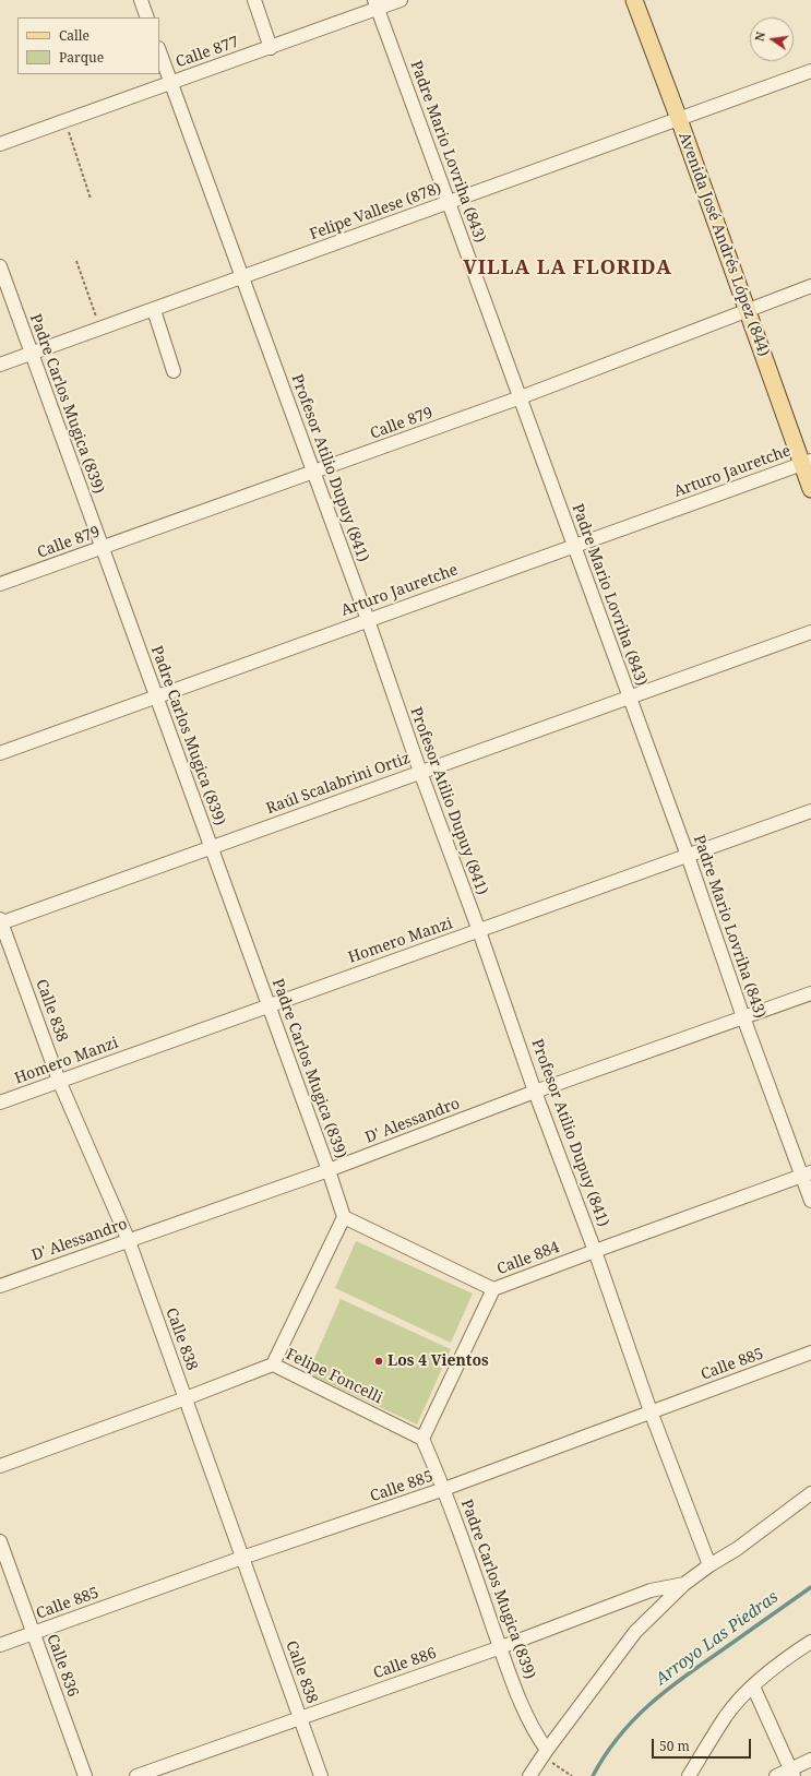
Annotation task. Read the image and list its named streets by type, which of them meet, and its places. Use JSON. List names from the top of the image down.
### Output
{
  "streets": {
    "main road": ["Avenida José Andrés López (844)"],
    "street": [
      "Calle 877",
      "Padre Mario Lovriha (843)",
      "Felipe Vallese (878)",
      "Padre Carlos Mugica (839)",
      "Calle 879",
      "Profesor Atilio Dupuy (841)",
      "Arturo Jauretche",
      "Raúl Scalabrini Ortiz",
      "Homero Manzi",
      "Calle 838",
      "D' Alessandro",
      "Calle 884",
      "Calle 885",
      "Felipe Foncelli",
      "Calle 886",
      "Calle 836"
    ]
  },
  "crossings": [
    ["Calle 877", "Padre Mario Lovriha (843)"],
    ["Calle 877", "Profesor Atilio Dupuy (841)"],
    ["Padre Mario Lovriha (843)", "Felipe Vallese (878)"],
    ["Padre Mario Lovriha (843)", "Calle 879"],
    ["Padre Mario Lovriha (843)", "Arturo Jauretche"],
    ["Padre Mario Lovriha (843)", "Raúl Scalabrini Ortiz"],
    ["Padre Mario Lovriha (843)", "Homero Manzi"],
    ["Padre Mario Lovriha (843)", "D' Alessandro"],
    ["Padre Mario Lovriha (843)", "Calle 884"],
    ["Felipe Vallese (878)", "Avenida José Andrés López (844)"],
    ["Felipe Vallese (878)", "Padre Carlos Mugica (839)"],
    ["Felipe Vallese (878)", "Profesor Atilio Dupuy (841)"],
    ["Avenida José Andrés López (844)", "Calle 879"],
    ["Avenida José Andrés López (844)", "Arturo Jauretche"],
    ["Padre Carlos Mugica (839)", "Calle 879"],
    ["Padre Carlos Mugica (839)", "Arturo Jauretche"],
    ["Padre Carlos Mugica (839)", "Raúl Scalabrini Ortiz"],
    ["Padre Carlos Mugica (839)", "Homero Manzi"],
    ["Padre Carlos Mugica (839)", "D' Alessandro"],
    ["Padre Carlos Mugica (839)", "Calle 884"],
    ["Padre Carlos Mugica (839)", "Calle 885"],
    ["Padre Carlos Mugica (839)", "Felipe Foncelli"],
    ["Padre Carlos Mugica (839)", "Calle 886"],
    ["Calle 879", "Profesor Atilio Dupuy (841)"],
    ["Profesor Atilio Dupuy (841)", "Arturo Jauretche"],
    ["Profesor Atilio Dupuy (841)", "Raúl Scalabrini Ortiz"],
    ["Profesor Atilio Dupuy (841)", "Homero Manzi"],
    ["Profesor Atilio Dupuy (841)", "D' Alessandro"],
    ["Profesor Atilio Dupuy (841)", "Calle 884"],
    ["Profesor Atilio Dupuy (841)", "Calle 885"],
    ["Raúl Scalabrini Ortiz", "Calle 838"],
    ["Homero Manzi", "Calle 838"],
    ["Calle 838", "D' Alessandro"],
    ["Calle 838", "Calle 885"],
    ["Calle 838", "Felipe Foncelli"],
    ["Calle 838", "Calle 886"],
    ["Calle 885", "Calle 836"]
  ],
  "districts": ["VILLA LA FLORIDA"],
  "water": ["Arroyo Las Piedras"],
  "places": ["Los 4 Vientos"],
  "legend": ["Calle", "Parque"],
  "scale_bar": "50 m",
  "north": "left"
}
